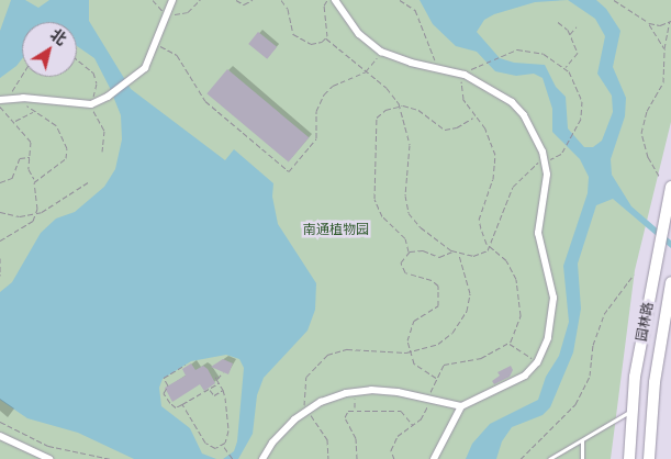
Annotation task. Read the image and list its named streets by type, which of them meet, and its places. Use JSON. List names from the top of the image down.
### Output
{
  "streets": {
    "main road": ["园林路"]
  },
  "parks": ["南通植物园"],
  "north": "top right"
}
